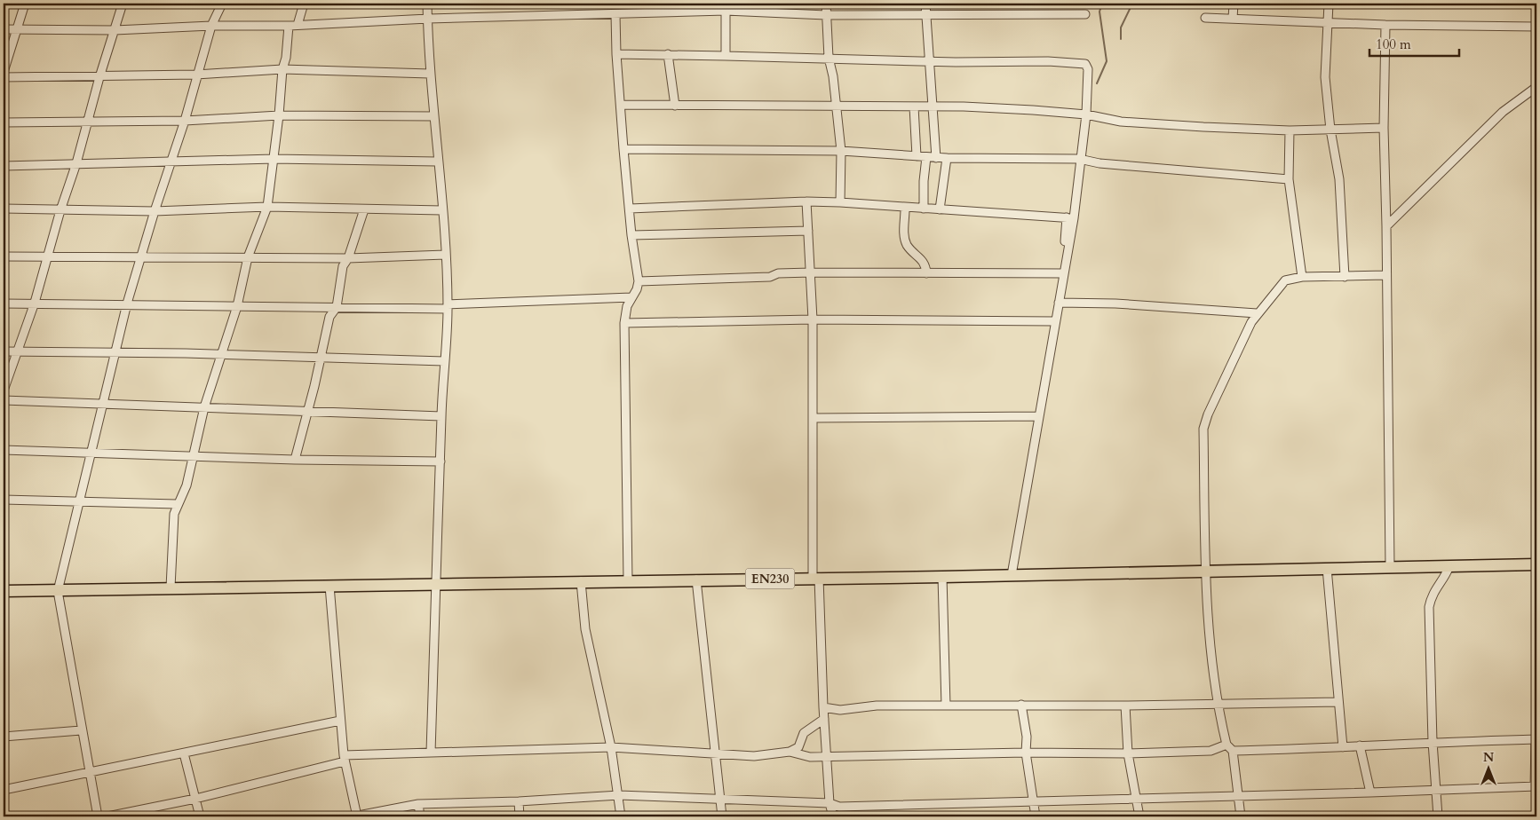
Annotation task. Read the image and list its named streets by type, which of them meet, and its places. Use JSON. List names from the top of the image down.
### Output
{
  "streets": {
    "main road": ["EN230"]
  },
  "scale_bar": "100 m",
  "north": "top"
}
